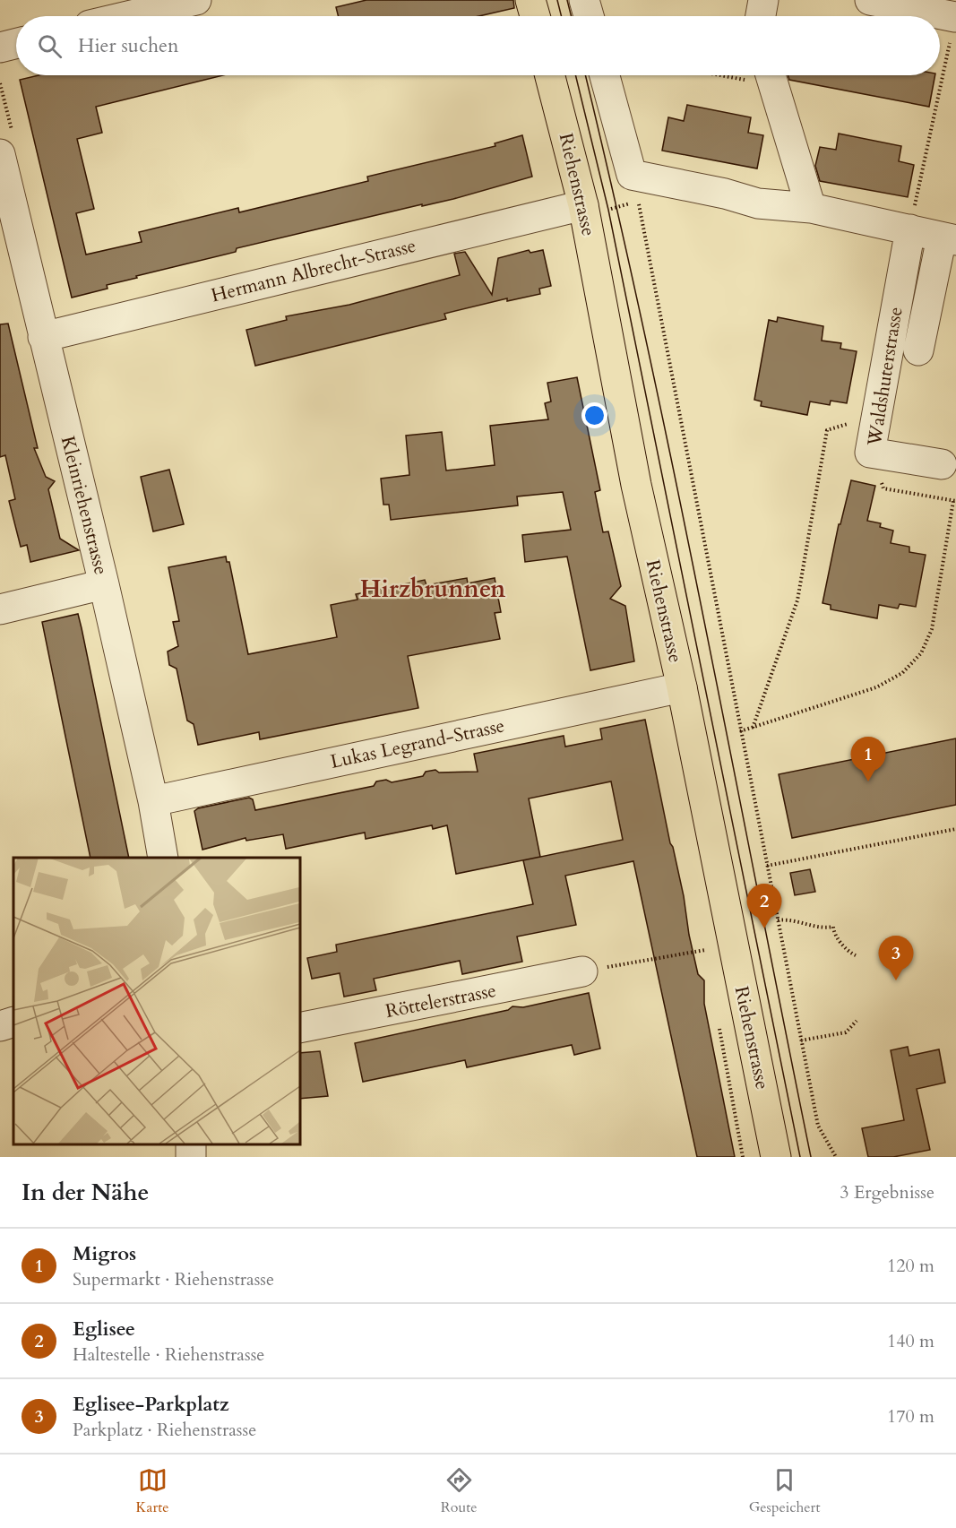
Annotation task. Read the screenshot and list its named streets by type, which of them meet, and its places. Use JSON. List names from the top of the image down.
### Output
{
  "streets": {
    "main road": ["Riehenstrasse"],
    "street": [
      "Hermann Albrecht-Strasse",
      "Waldshuterstrasse",
      "Kleinriehenstrasse",
      "Lukas Legrand-Strasse",
      "Röttelerstrasse"
    ]
  },
  "crossings": [
    ["Riehenstrasse", "Hermann Albrecht-Strasse"],
    ["Riehenstrasse", "Lukas Legrand-Strasse"],
    ["Hermann Albrecht-Strasse", "Kleinriehenstrasse"],
    ["Kleinriehenstrasse", "Lukas Legrand-Strasse"]
  ],
  "districts": ["Hirzbrunnen"],
  "page": {
    "search": "Hier suchen",
    "pins": ["1", "2", "3"],
    "heading": ["In der Nähe", "3 Ergebnisse"],
    "list": [
      {
        "mark": "1",
        "name": "Migros",
        "note": "Supermarkt · Riehenstrasse",
        "value": "120 m"
      },
      {
        "mark": "2",
        "name": "Eglisee",
        "note": "Haltestelle · Riehenstrasse",
        "value": "140 m"
      },
      {
        "mark": "3",
        "name": "Eglisee-Parkplatz",
        "note": "Parkplatz · Riehenstrasse",
        "value": "170 m"
      }
    ],
    "nav": ["Karte", "Route", "Gespeichert"]
  }
}
